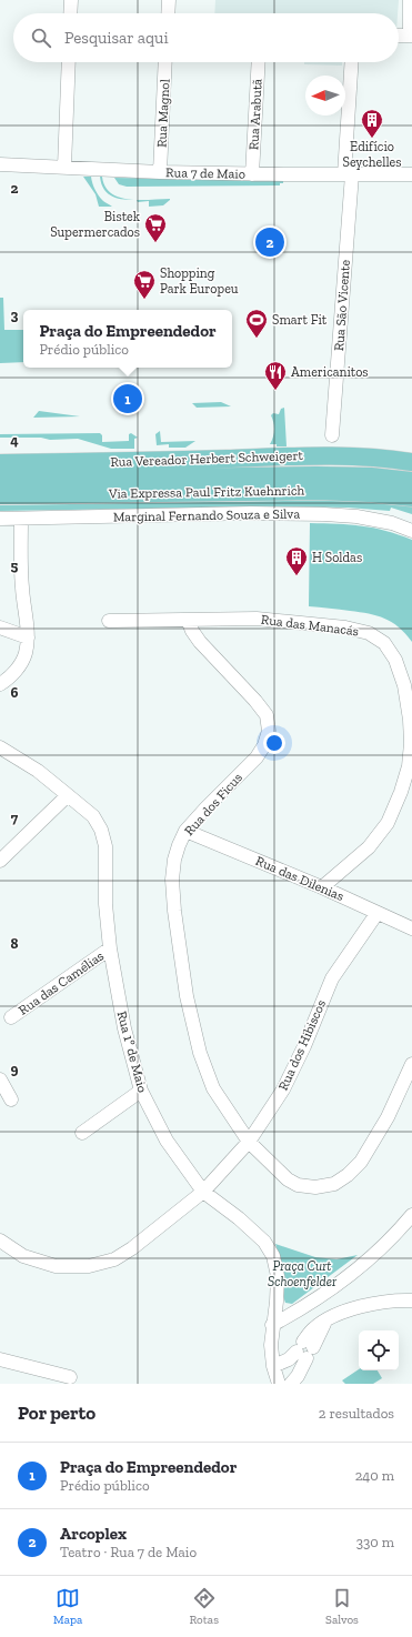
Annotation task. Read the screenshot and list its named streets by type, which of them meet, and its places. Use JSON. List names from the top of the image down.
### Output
{
  "streets": {
    "main road": ["Rua Vereador Herbert Schweigert", "Via Expressa Paul Fritz Kuehnrich"],
    "street": [
      "Rua Magnol",
      "Rua Arabutã",
      "Rua 7 de Maio",
      "Rua São Vicente",
      "Marginal Fernando Souza e Silva",
      "Rua das Manacás",
      "Rua dos Ficus",
      "Rua das Dilenias",
      "Rua das Camélias",
      "Rua dos Hibiscos",
      "Rua 1º de Maio"
    ]
  },
  "crossings": [
    ["Rua Magnol", "Rua 7 de Maio"],
    ["Rua Arabutã", "Rua 7 de Maio"],
    ["Rua 7 de Maio", "Rua São Vicente"],
    ["Rua das Manacás", "Rua dos Ficus"],
    ["Rua das Manacás", "Rua das Dilenias"],
    ["Rua dos Ficus", "Rua das Dilenias"],
    ["Rua dos Ficus", "Rua dos Hibiscos"],
    ["Rua das Dilenias", "Rua dos Hibiscos"],
    ["Rua das Camélias", "Rua 1º de Maio"],
    ["Rua dos Hibiscos", "Rua 1º de Maio"]
  ],
  "parks": ["Praça Curt Schoenfelder"],
  "places": {
    "building": ["Edifício Seychelles", "H Soldas"],
    "supermarket": ["Bistek Supermercados", "Shopping Park Europeu"],
    "sports": ["Smart Fit"],
    "restaurant": ["Americanitos"]
  },
  "north": "left",
  "page": {
    "search": "Pesquisar aqui",
    "pins": ["2", "1"],
    "popup": ["Praça do Empreendedor", "Prédio público"],
    "heading": ["Por perto", "2 resultados"],
    "list": [
      {
        "mark": "1",
        "name": "Praça do Empreendedor",
        "note": "Prédio público",
        "value": "240 m"
      },
      {
        "mark": "2",
        "name": "Arcoplex",
        "note": "Teatro · Rua 7 de Maio",
        "value": "330 m"
      }
    ],
    "nav": ["Mapa", "Rotas", "Salvos"]
  },
  "grid": {
    "rows": [
      "2",
      "3",
      "4",
      "5",
      "6",
      "7",
      "8",
      "9"
    ]
  }
}
